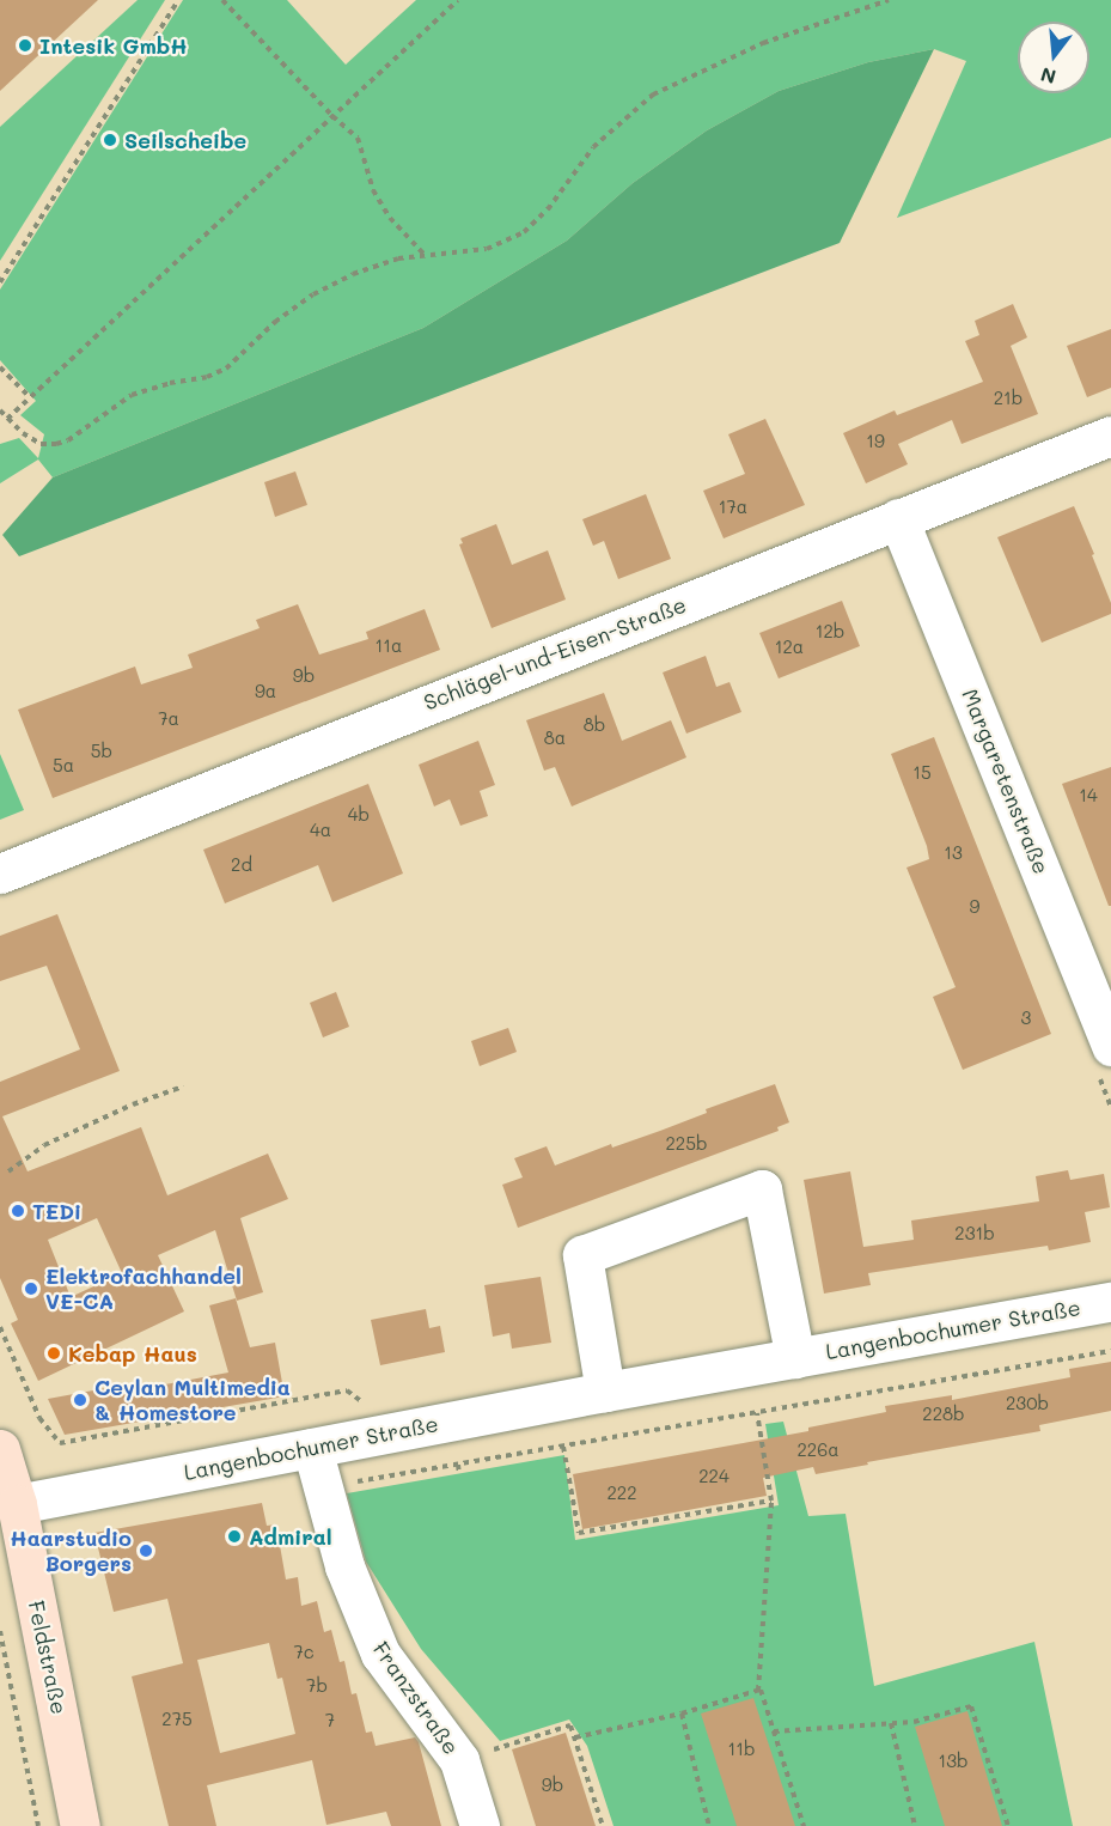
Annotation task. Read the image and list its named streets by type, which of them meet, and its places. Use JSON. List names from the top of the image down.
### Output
{
  "streets": {
    "main road": ["Feldstraße"],
    "street": [
      "Schlägel-und-Eisen-Straße",
      "Margaretenstraße",
      "Langenbochumer Straße",
      "Franzstraße"
    ]
  },
  "crossings": [
    ["Schlägel-und-Eisen-Straße", "Margaretenstraße"],
    ["Langenbochumer Straße", "Feldstraße"],
    ["Langenbochumer Straße", "Franzstraße"]
  ],
  "places": [
    "Intesik GmbH",
    "Seilscheibe",
    "TEDi",
    "Elektrofachhandel VE-CA",
    "Kebap Haus",
    "Ceylan Multimedia & Homestore",
    "Admiral",
    "Haarstudio Borgers"
  ],
  "house_numbers": [
    "21b",
    "19",
    "17a",
    "12b",
    "11a",
    "12a",
    "9b",
    "9a",
    "7a",
    "8b",
    "8a",
    "5b",
    "5a",
    "15",
    "14",
    "4b",
    "4a",
    "13",
    "2d",
    "9",
    "3",
    "225b",
    "231b",
    "230b",
    "228b",
    "226a",
    "224",
    "222",
    "7c",
    "7b",
    "275",
    "7",
    "11b",
    "13b",
    "9b"
  ],
  "north": "bottom"
}
